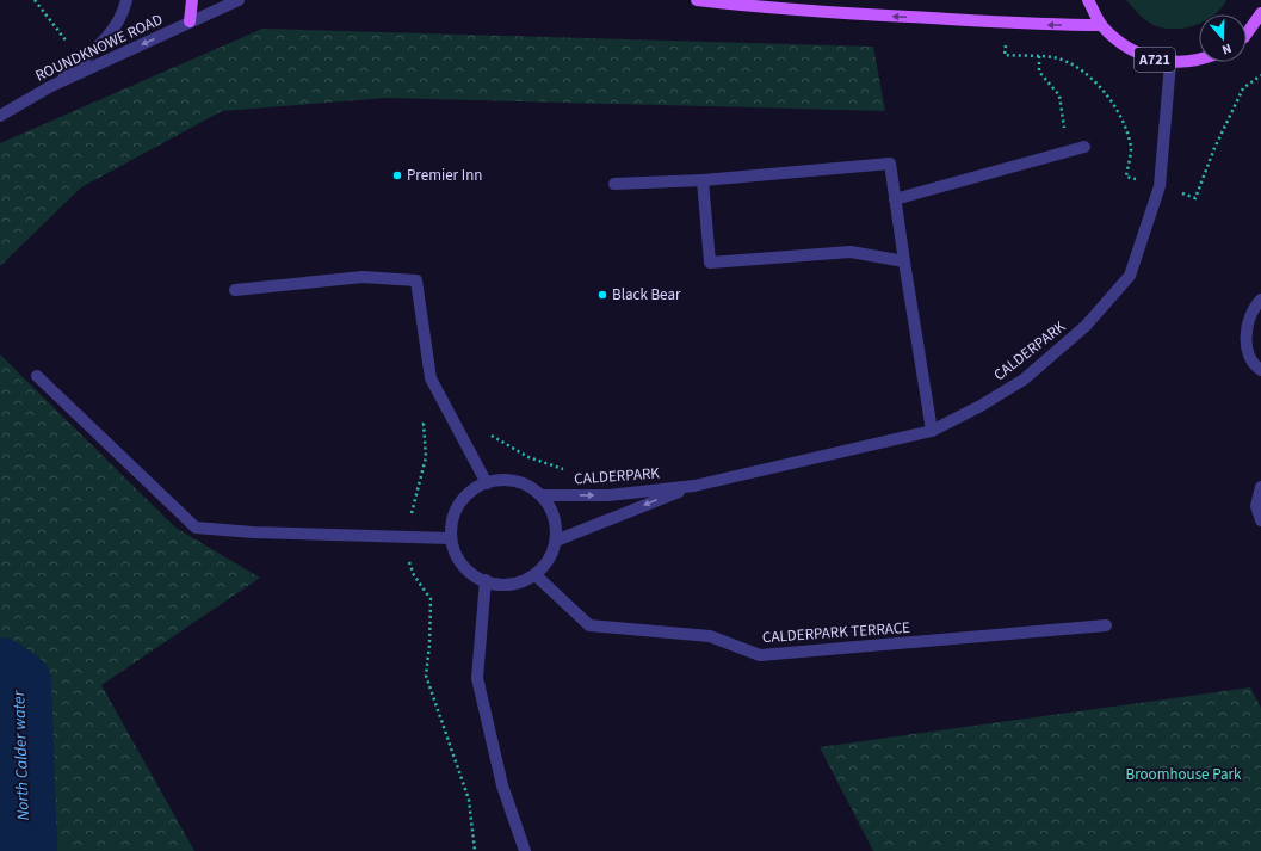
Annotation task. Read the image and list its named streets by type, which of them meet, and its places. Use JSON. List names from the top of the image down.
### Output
{
  "streets": {
    "main road": ["A721"],
    "street": ["ROUNDKNOWE ROAD", "CALDERPARK", "CALDERPARK TERRACE"]
  },
  "crossings": [
    ["A721", "CALDERPARK"],
    ["CALDERPARK", "CALDERPARK TERRACE"]
  ],
  "one_way": ["ROUNDKNOWE ROAD"],
  "water": ["North Calder water"],
  "parks": ["Broomhouse Park"],
  "places": ["Premier Inn", "Black Bear"],
  "north": "bottom"
}
